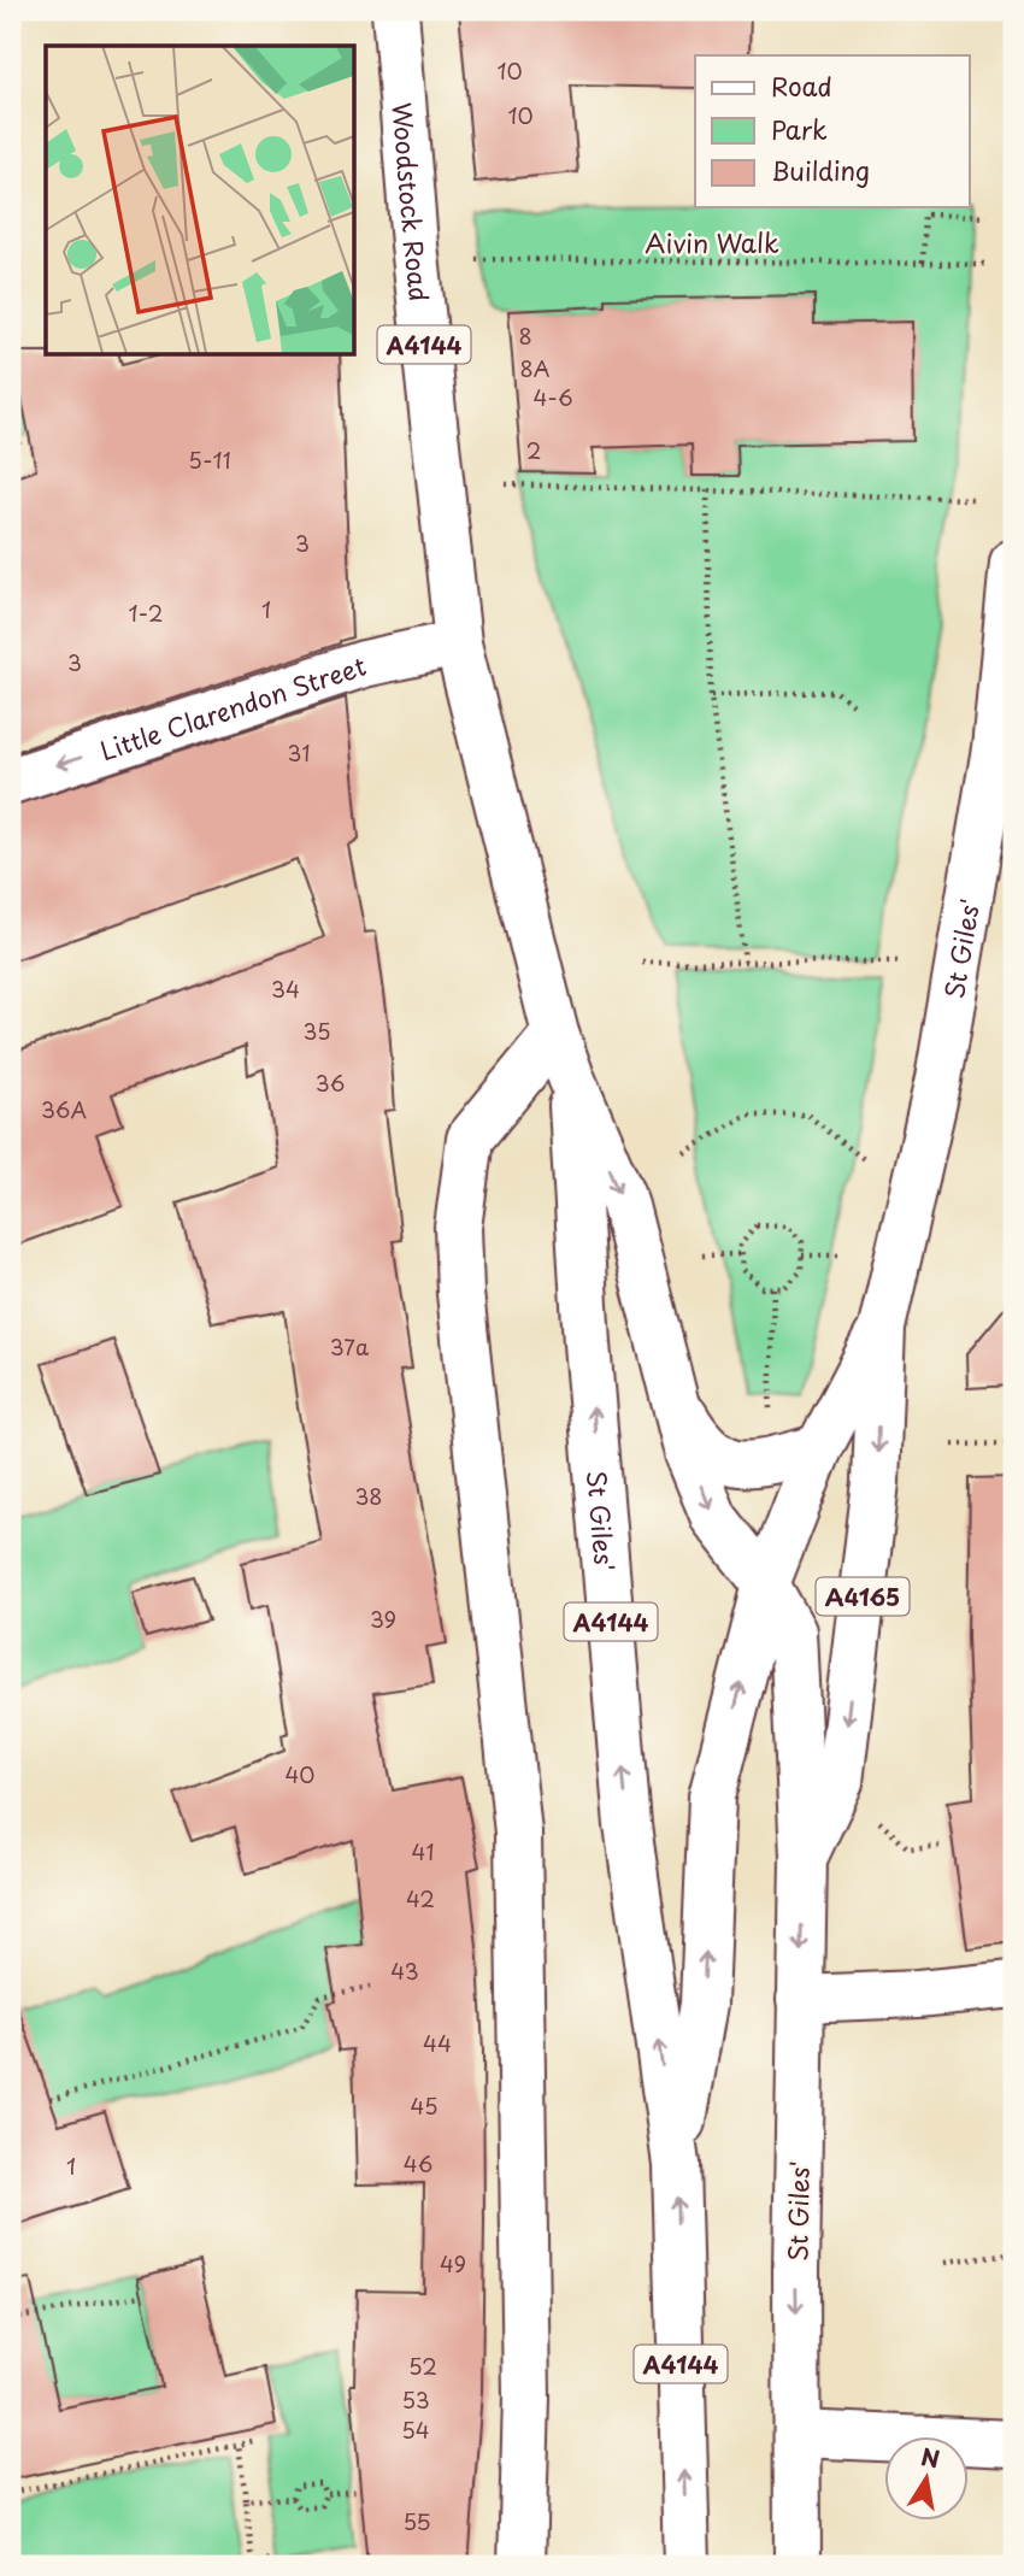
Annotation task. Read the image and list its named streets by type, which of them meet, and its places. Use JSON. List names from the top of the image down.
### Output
{
  "streets": {
    "main road": [
      "Woodstock Road",
      "A4144",
      "Little Clarendon Street",
      "St Giles'",
      "A4165"
    ],
    "path": ["Aivin Walk"]
  },
  "crossings": [
    ["Woodstock Road", "Little Clarendon Street"],
    ["Woodstock Road", "St Giles'"],
    ["A4144", "St Giles'"],
    ["Little Clarendon Street", "St Giles'"]
  ],
  "one_way": ["Little Clarendon Street"],
  "house_numbers": [
    "10",
    "10",
    "8",
    "8A",
    "4-6",
    "2",
    "5-11",
    "3",
    "1",
    "1-2",
    "3",
    "31",
    "34",
    "35",
    "36",
    "36A",
    "37a",
    "38",
    "39",
    "40",
    "41",
    "42",
    "43",
    "44",
    "45",
    "46",
    "1",
    "49",
    "52",
    "53",
    "54",
    "55"
  ],
  "legend": ["Road", "Park", "Building"],
  "north": "top"
}
